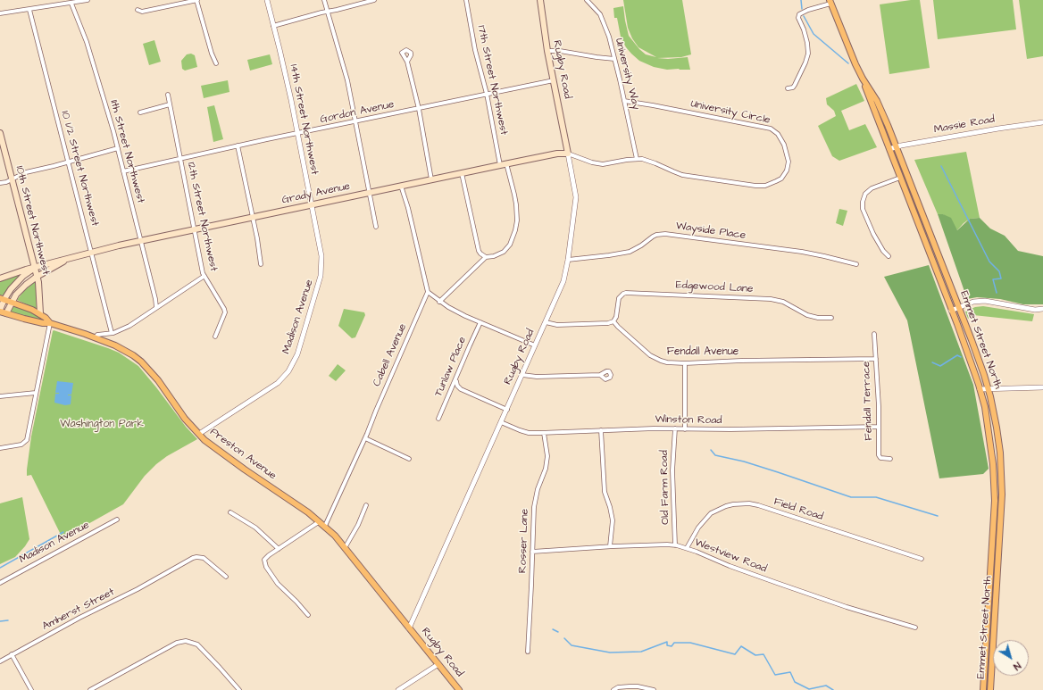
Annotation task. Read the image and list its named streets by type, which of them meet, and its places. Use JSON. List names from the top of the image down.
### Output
{
  "streets": {
    "main road": [
      "Rugby Road",
      "Grady Avenue",
      "10th Street Northwest",
      "Emmet Street North",
      "Preston Avenue"
    ],
    "street": [
      "University Way",
      "17th Street Northwest",
      "Gordon Avenue",
      "University Circle",
      "14th Street Northwest",
      "Massie Road",
      "11th Street Northwest",
      "10 1/2 Street Northwest",
      "12th Street Northwest",
      "Wayside Place",
      "Edgewood Lane",
      "Madison Avenue",
      "Fendall Avenue",
      "Cabell Avenue",
      "Tunlaw Place",
      "Fendall Terrace",
      "Winston Road",
      "Old Farm Road",
      "Field Road",
      "Rosser Lane",
      "Westview Road",
      "Amherst Street"
    ]
  },
  "crossings": [
    ["Rugby Road", "Gordon Avenue"],
    ["Rugby Road", "University Circle"],
    ["Rugby Road", "Grady Avenue"],
    ["Rugby Road", "Wayside Place"],
    ["Rugby Road", "Winston Road"],
    ["Rugby Road", "Preston Avenue"],
    ["University Way", "University Circle"],
    ["17th Street Northwest", "Gordon Avenue"],
    ["17th Street Northwest", "Grady Avenue"],
    ["Gordon Avenue", "14th Street Northwest"],
    ["Gordon Avenue", "11th Street Northwest"],
    ["Gordon Avenue", "12th Street Northwest"],
    ["University Circle", "Grady Avenue"],
    ["14th Street Northwest", "Grady Avenue"],
    ["14th Street Northwest", "Madison Avenue"],
    ["Massie Road", "Emmet Street North"],
    ["11th Street Northwest", "Grady Avenue"],
    ["10 1/2 Street Northwest", "Grady Avenue"],
    ["Grady Avenue", "12th Street Northwest"],
    ["Grady Avenue", "10th Street Northwest"],
    ["Grady Avenue", "Preston Avenue"],
    ["10th Street Northwest", "Preston Avenue"],
    ["Edgewood Lane", "Fendall Avenue"],
    ["Madison Avenue", "Preston Avenue"],
    ["Fendall Avenue", "Fendall Terrace"],
    ["Cabell Avenue", "Preston Avenue"],
    ["Fendall Terrace", "Winston Road"],
    ["Winston Road", "Old Farm Road"],
    ["Winston Road", "Rosser Lane"],
    ["Old Farm Road", "Westview Road"],
    ["Field Road", "Westview Road"],
    ["Rosser Lane", "Westview Road"]
  ],
  "parks": ["Washington Park"],
  "north": "bottom right"
}
